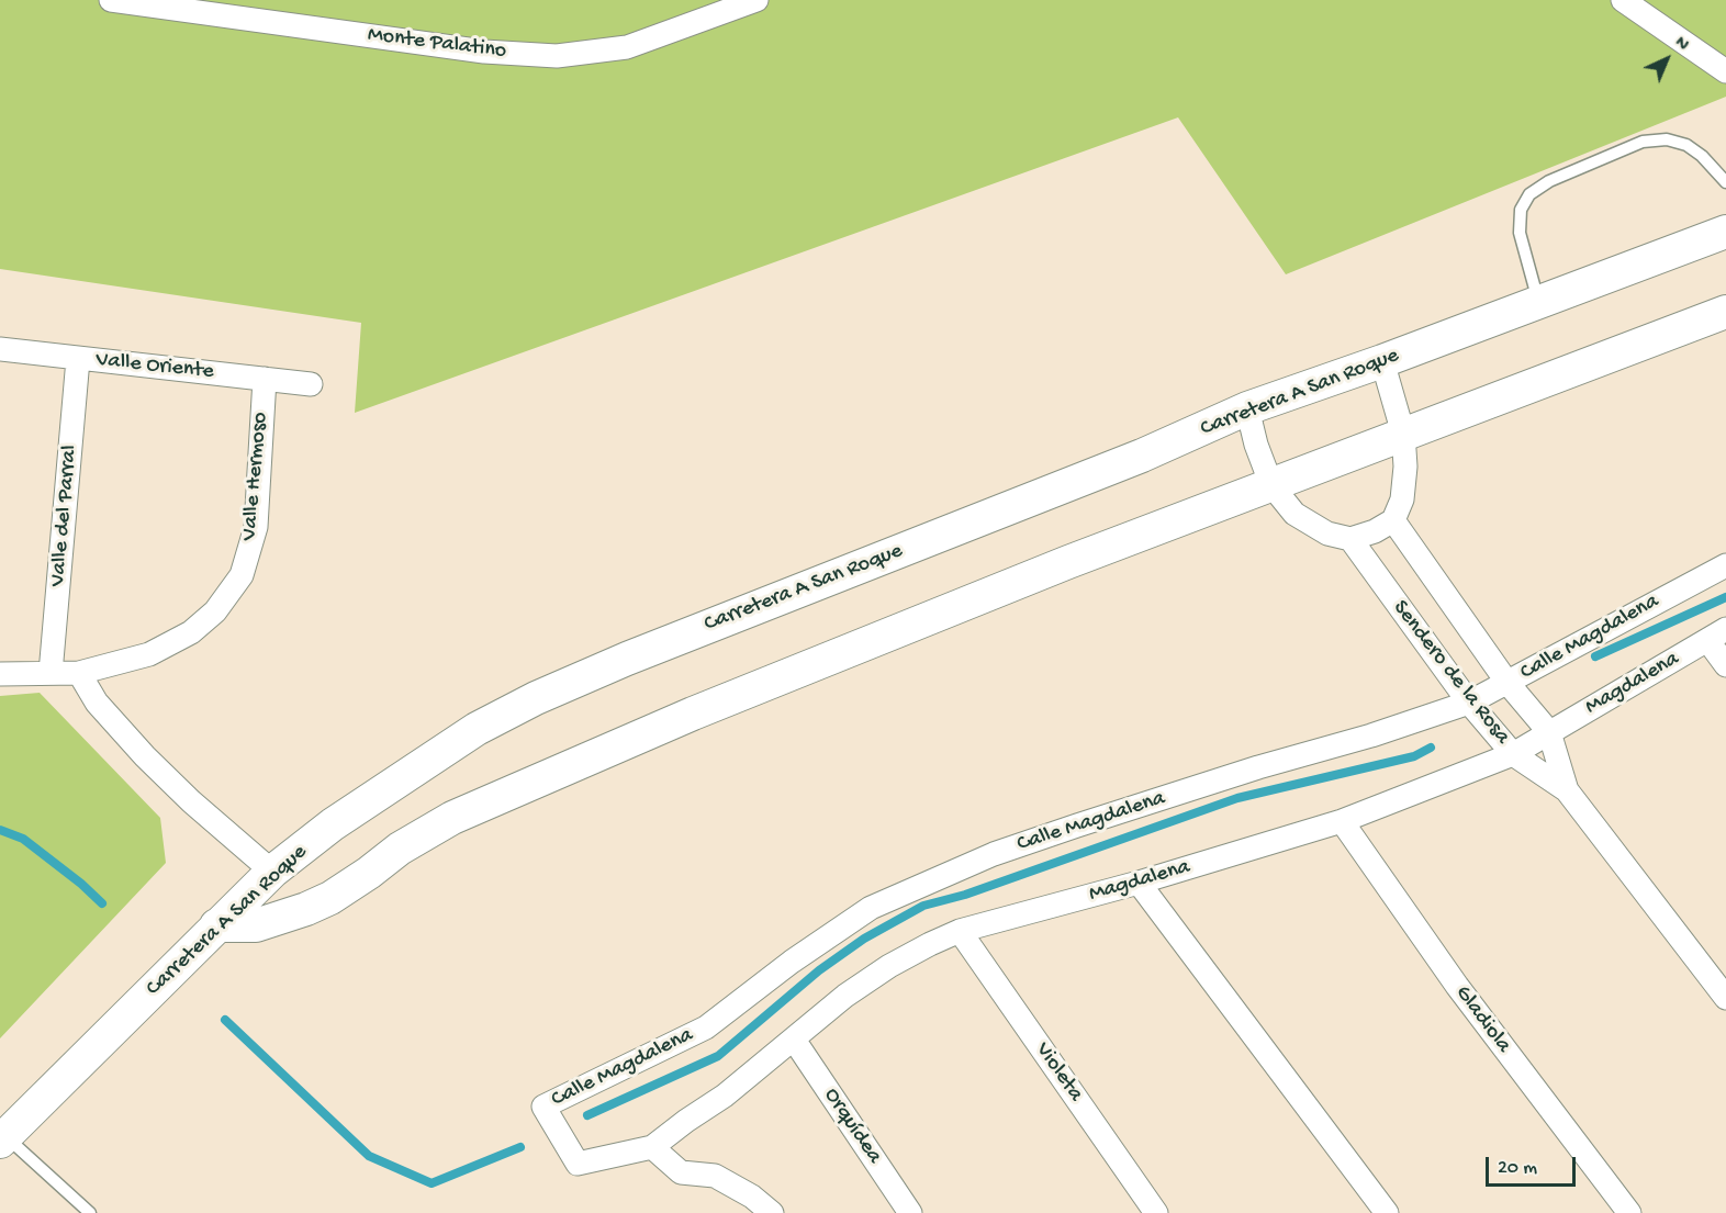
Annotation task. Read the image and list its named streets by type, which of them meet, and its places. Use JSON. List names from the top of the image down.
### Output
{
  "streets": {
    "main road": ["Carretera A San Roque"],
    "street": [
      "Monte Palatino",
      "Valle Oriente",
      "Valle Hermoso",
      "Valle del Parral",
      "Calle Magdalena",
      "Sendero de la Rosa",
      "Magdalena",
      "Gladiola",
      "Violeta",
      "Orquídea"
    ]
  },
  "crossings": [
    ["Valle Oriente", "Valle Hermoso"],
    ["Valle Oriente", "Valle del Parral"],
    ["Valle Hermoso", "Valle del Parral"],
    ["Calle Magdalena", "Sendero de la Rosa"],
    ["Calle Magdalena", "Magdalena"],
    ["Sendero de la Rosa", "Magdalena"],
    ["Magdalena", "Gladiola"],
    ["Magdalena", "Violeta"],
    ["Magdalena", "Orquídea"]
  ],
  "scale_bar": "20 m",
  "north": "top right"
}
